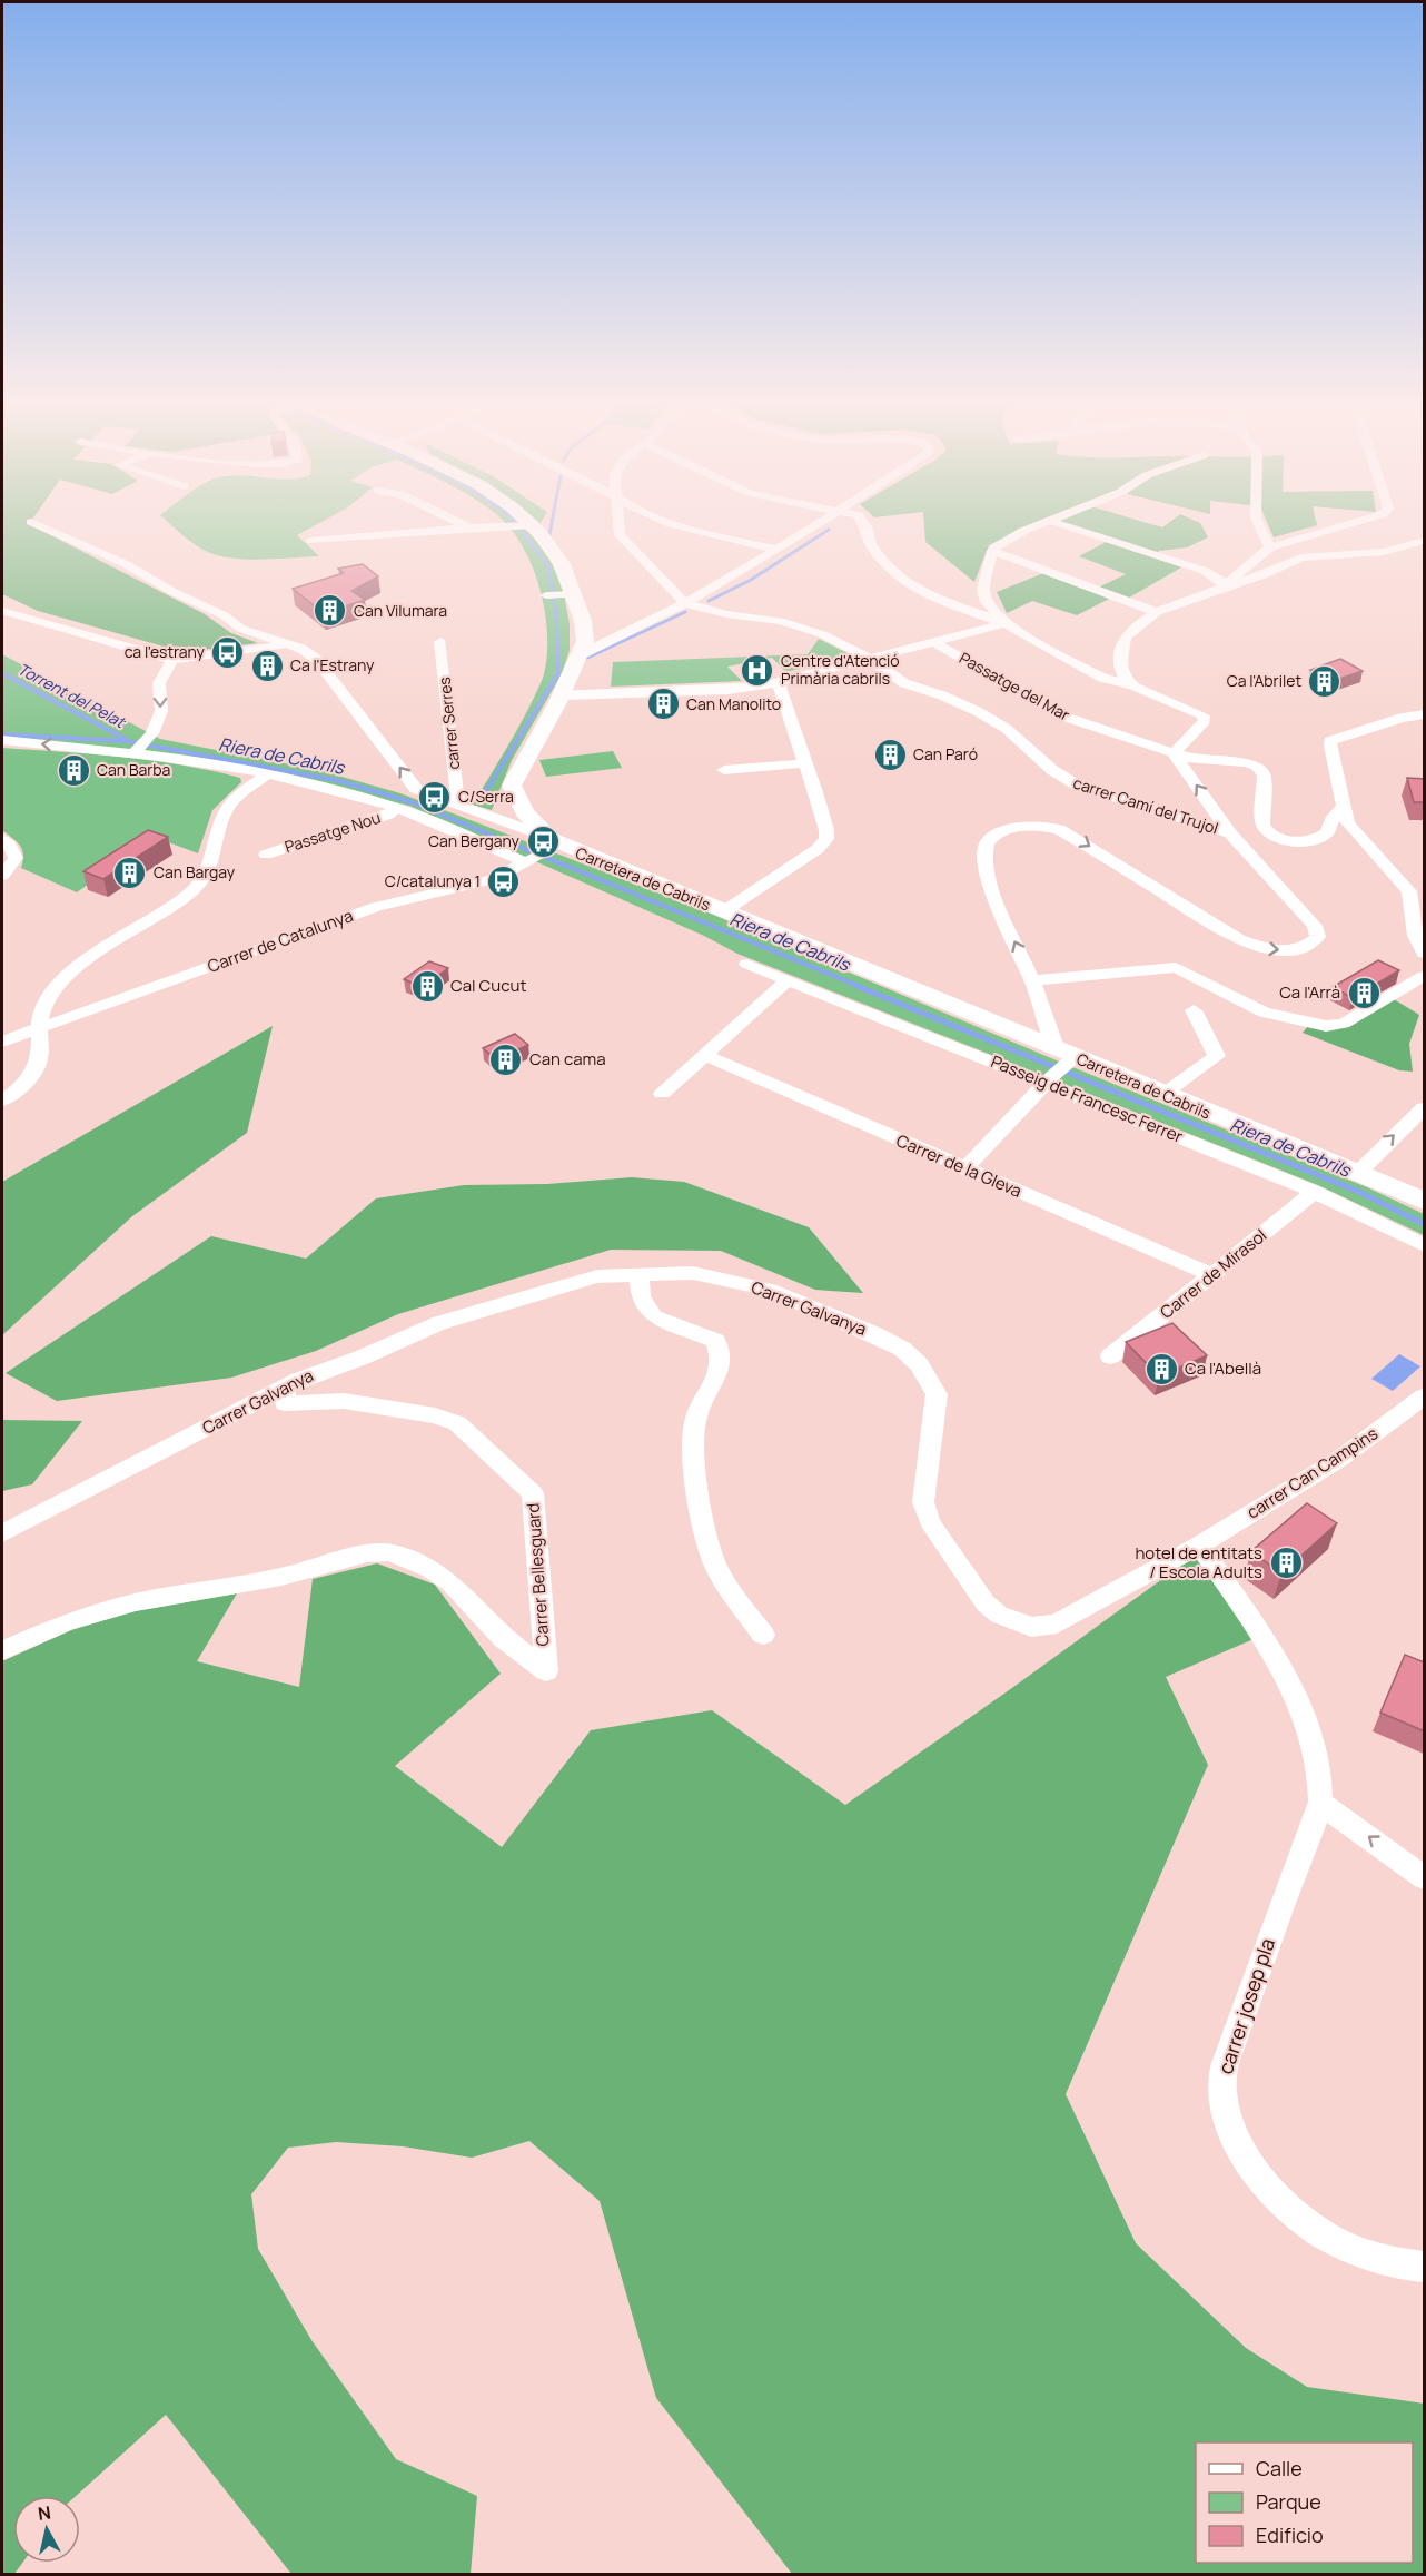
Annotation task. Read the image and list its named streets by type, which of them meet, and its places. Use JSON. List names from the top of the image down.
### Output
{
  "streets": {
    "street": [
      "Passatge del Mar",
      "carrer Serres",
      "carrer Camí del Trujol",
      "Passatge Nou",
      "Carretera de Cabrils",
      "Carrer de Catalunya",
      "Passeig de Francesc Ferrer",
      "Carrer de la Gleva",
      "Carrer de Mirasol",
      "Carrer Galvanya",
      "carrer Can Campins",
      "Carrer Bellesguard",
      "carrer josep pla"
    ]
  },
  "crossings": [
    ["Carretera de Cabrils", "Carrer de Catalunya"],
    ["Passeig de Francesc Ferrer", "Carrer de Mirasol"],
    ["Carrer de la Gleva", "Carrer de Mirasol"],
    ["Carrer Galvanya", "carrer Can Campins"],
    ["Carrer Galvanya", "Carrer Bellesguard"]
  ],
  "water": ["Torrent del Pelat", "Riera de Cabrils"],
  "places": {
    "building": [
      "Can Vilumara",
      "Ca l'Estrany",
      "Ca l'Abrilet",
      "Can Manolito",
      "Can Paró",
      "Can Barba",
      "Can Bargay",
      "Cal Cucut",
      "Ca l'Arrà",
      "Can cama",
      "Ca l'Abellà",
      "hotel de entitats / Escola Adults"
    ],
    "bus stop": [
      "ca l'estrany",
      "C/Serra",
      "Can Bergany",
      "C/catalunya 1"
    ],
    "hospital": ["Centre d'Atenció Primària cabrils"]
  },
  "legend": ["Calle", "Parque", "Edificio"],
  "north": "top"
}
